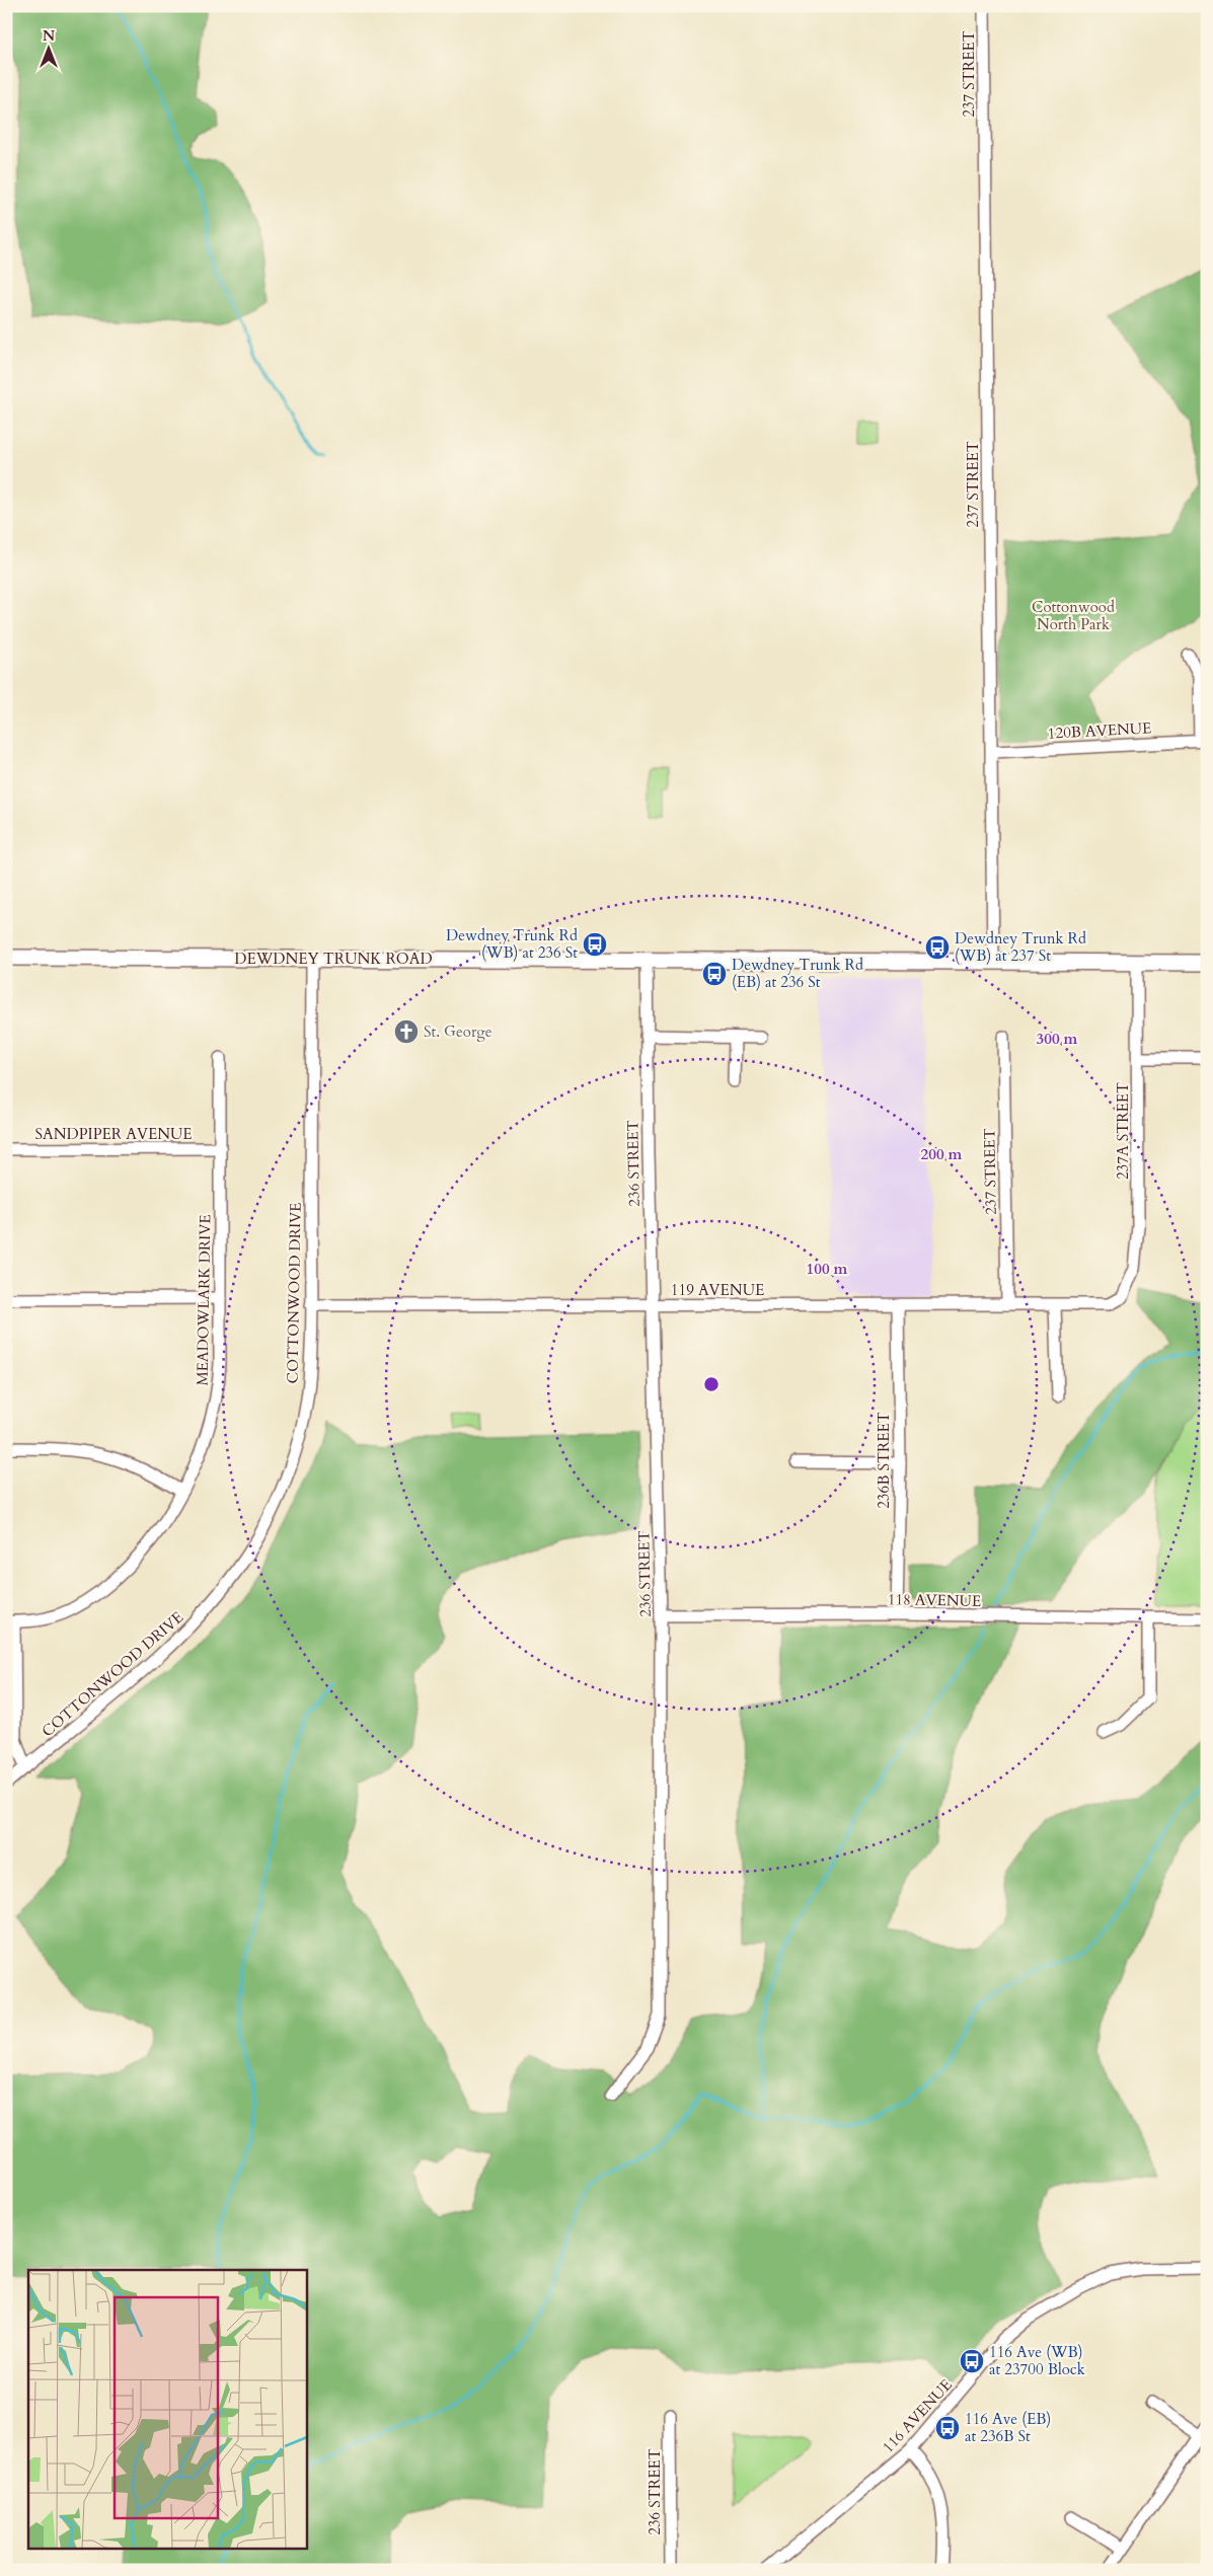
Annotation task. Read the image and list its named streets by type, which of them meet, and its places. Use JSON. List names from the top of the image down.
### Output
{
  "streets": {
    "main road": ["DEWDNEY TRUNK ROAD"],
    "street": [
      "237 STREET",
      "120B AVENUE",
      "237A STREET",
      "SANDPIPER AVENUE",
      "236 STREET",
      "119 AVENUE",
      "COTTONWOOD DRIVE",
      "MEADOWLARK DRIVE",
      "236B STREET",
      "118 AVENUE",
      "116 AVENUE"
    ]
  },
  "crossings": [
    ["237 STREET", "120B AVENUE"],
    ["237 STREET", "DEWDNEY TRUNK ROAD"],
    ["237 STREET", "119 AVENUE"],
    ["DEWDNEY TRUNK ROAD", "237A STREET"],
    ["DEWDNEY TRUNK ROAD", "236 STREET"],
    ["DEWDNEY TRUNK ROAD", "COTTONWOOD DRIVE"],
    ["237A STREET", "119 AVENUE"],
    ["SANDPIPER AVENUE", "MEADOWLARK DRIVE"],
    ["236 STREET", "119 AVENUE"],
    ["236 STREET", "118 AVENUE"],
    ["119 AVENUE", "COTTONWOOD DRIVE"],
    ["119 AVENUE", "236B STREET"],
    ["236B STREET", "118 AVENUE"]
  ],
  "parks": ["Cottonwood North Park"],
  "places": {
    "bus stop": [
      "Dewdney Trunk Rd (WB) at 236 St",
      "Dewdney Trunk Rd (WB) at 237 St",
      "Dewdney Trunk Rd (EB) at 236 St",
      "116 Ave (WB) at 23700 Block",
      "116 Ave (EB) at 236B St"
    ],
    "church": ["St. George"]
  },
  "north": "top",
  "rings": ["300 m", "200 m", "100 m"]
}
